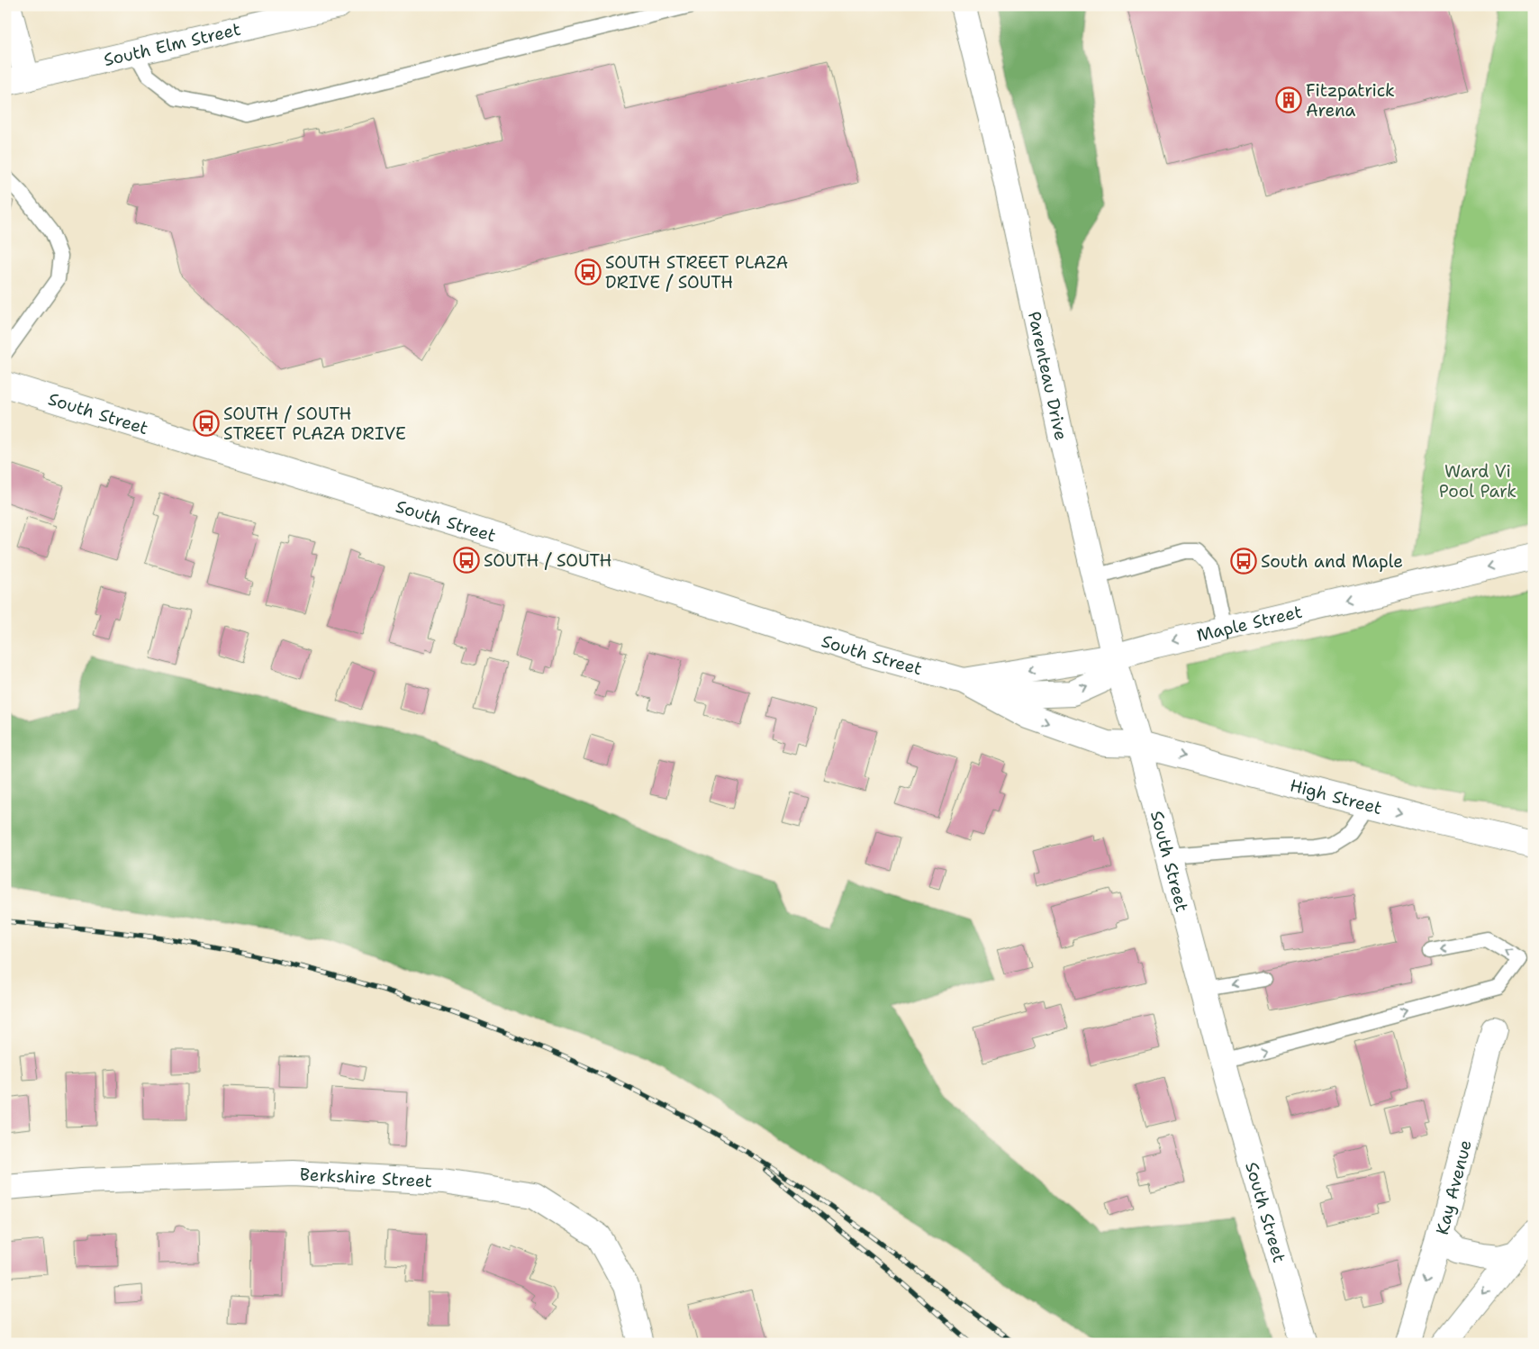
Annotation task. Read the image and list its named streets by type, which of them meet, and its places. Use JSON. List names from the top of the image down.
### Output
{
  "streets": {
    "main road": [
      "South Elm Street",
      "Parenteau Drive",
      "South Street",
      "Maple Street",
      "High Street",
      "Berkshire Street",
      "Kay Avenue"
    ]
  },
  "crossings": [
    ["Parenteau Drive", "South Street"],
    ["Parenteau Drive", "Maple Street"],
    ["Parenteau Drive", "High Street"],
    ["South Street", "High Street"]
  ],
  "one_way": ["Maple Street", "High Street"],
  "parks": ["Ward Vi Pool Park"],
  "places": {
    "building": ["Fitzpatrick Arena"],
    "bus stop": [
      "SOUTH STREET PLAZA DRIVE / SOUTH",
      "SOUTH / SOUTH STREET PLAZA DRIVE",
      "SOUTH / SOUTH",
      "South and Maple"
    ]
  }
}
